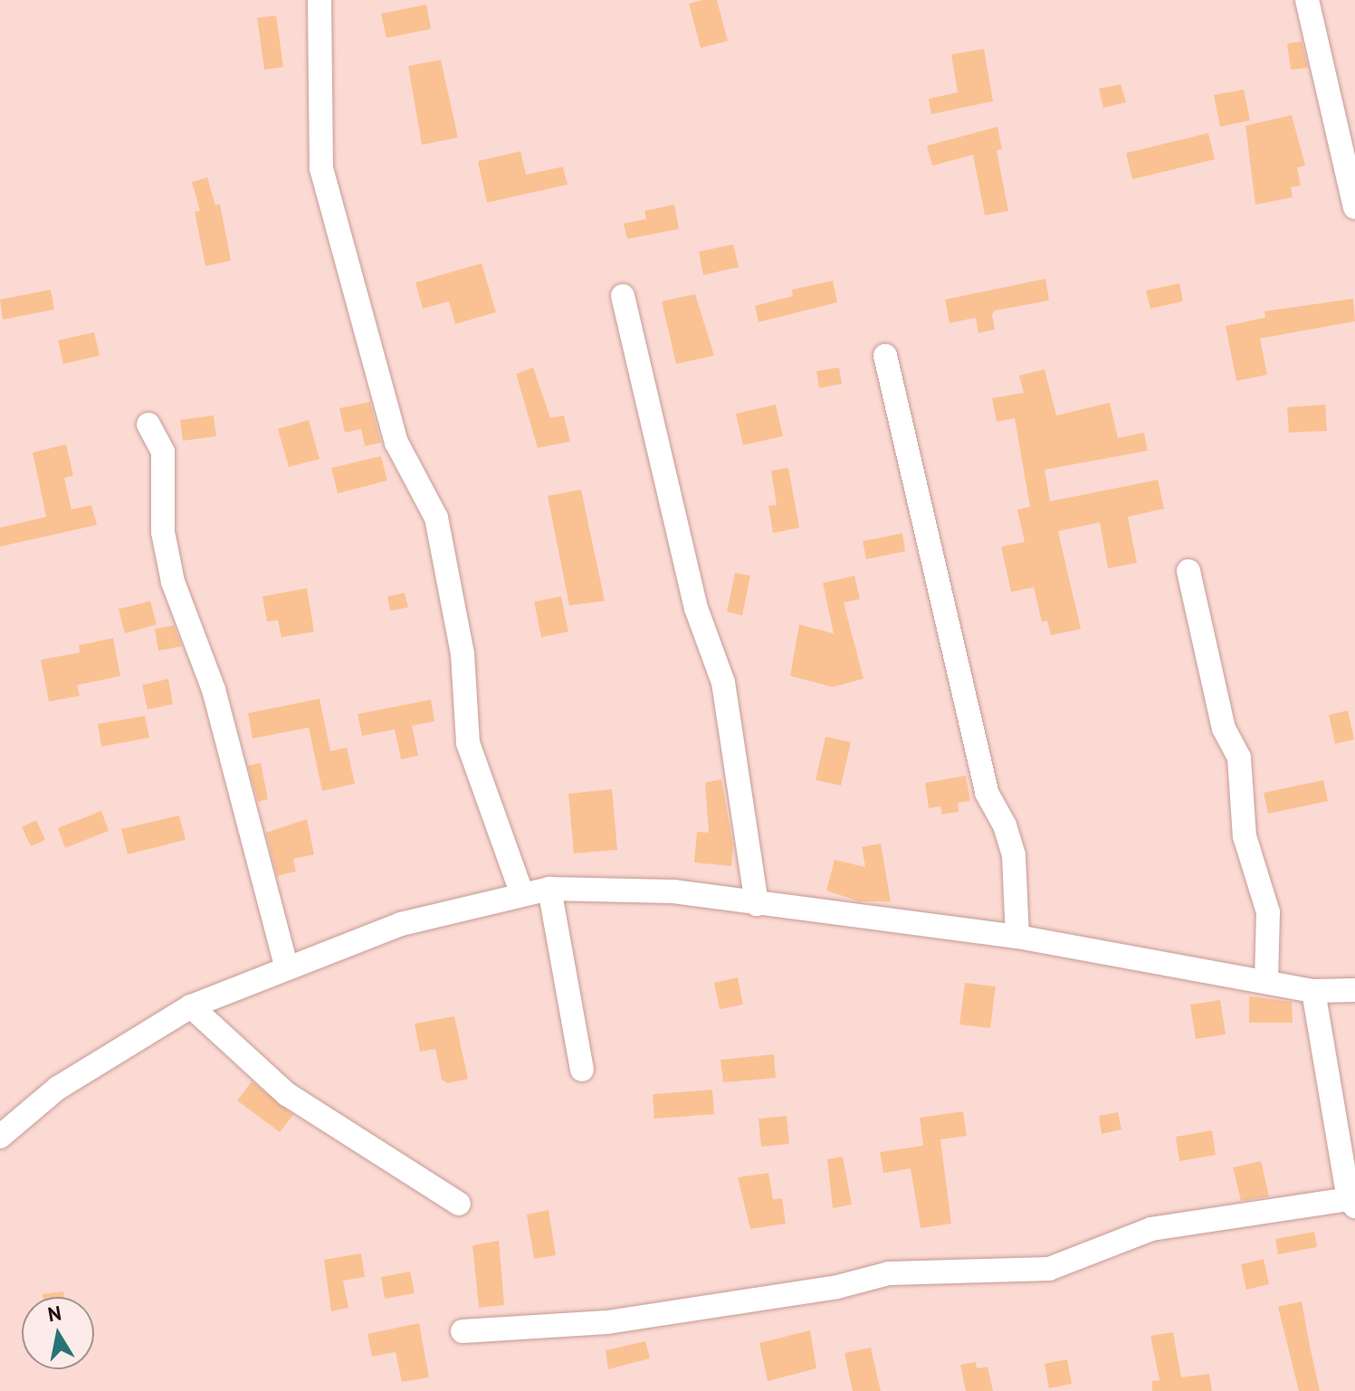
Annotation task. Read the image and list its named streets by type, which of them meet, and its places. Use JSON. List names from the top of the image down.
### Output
{
  "north": "top"
}
